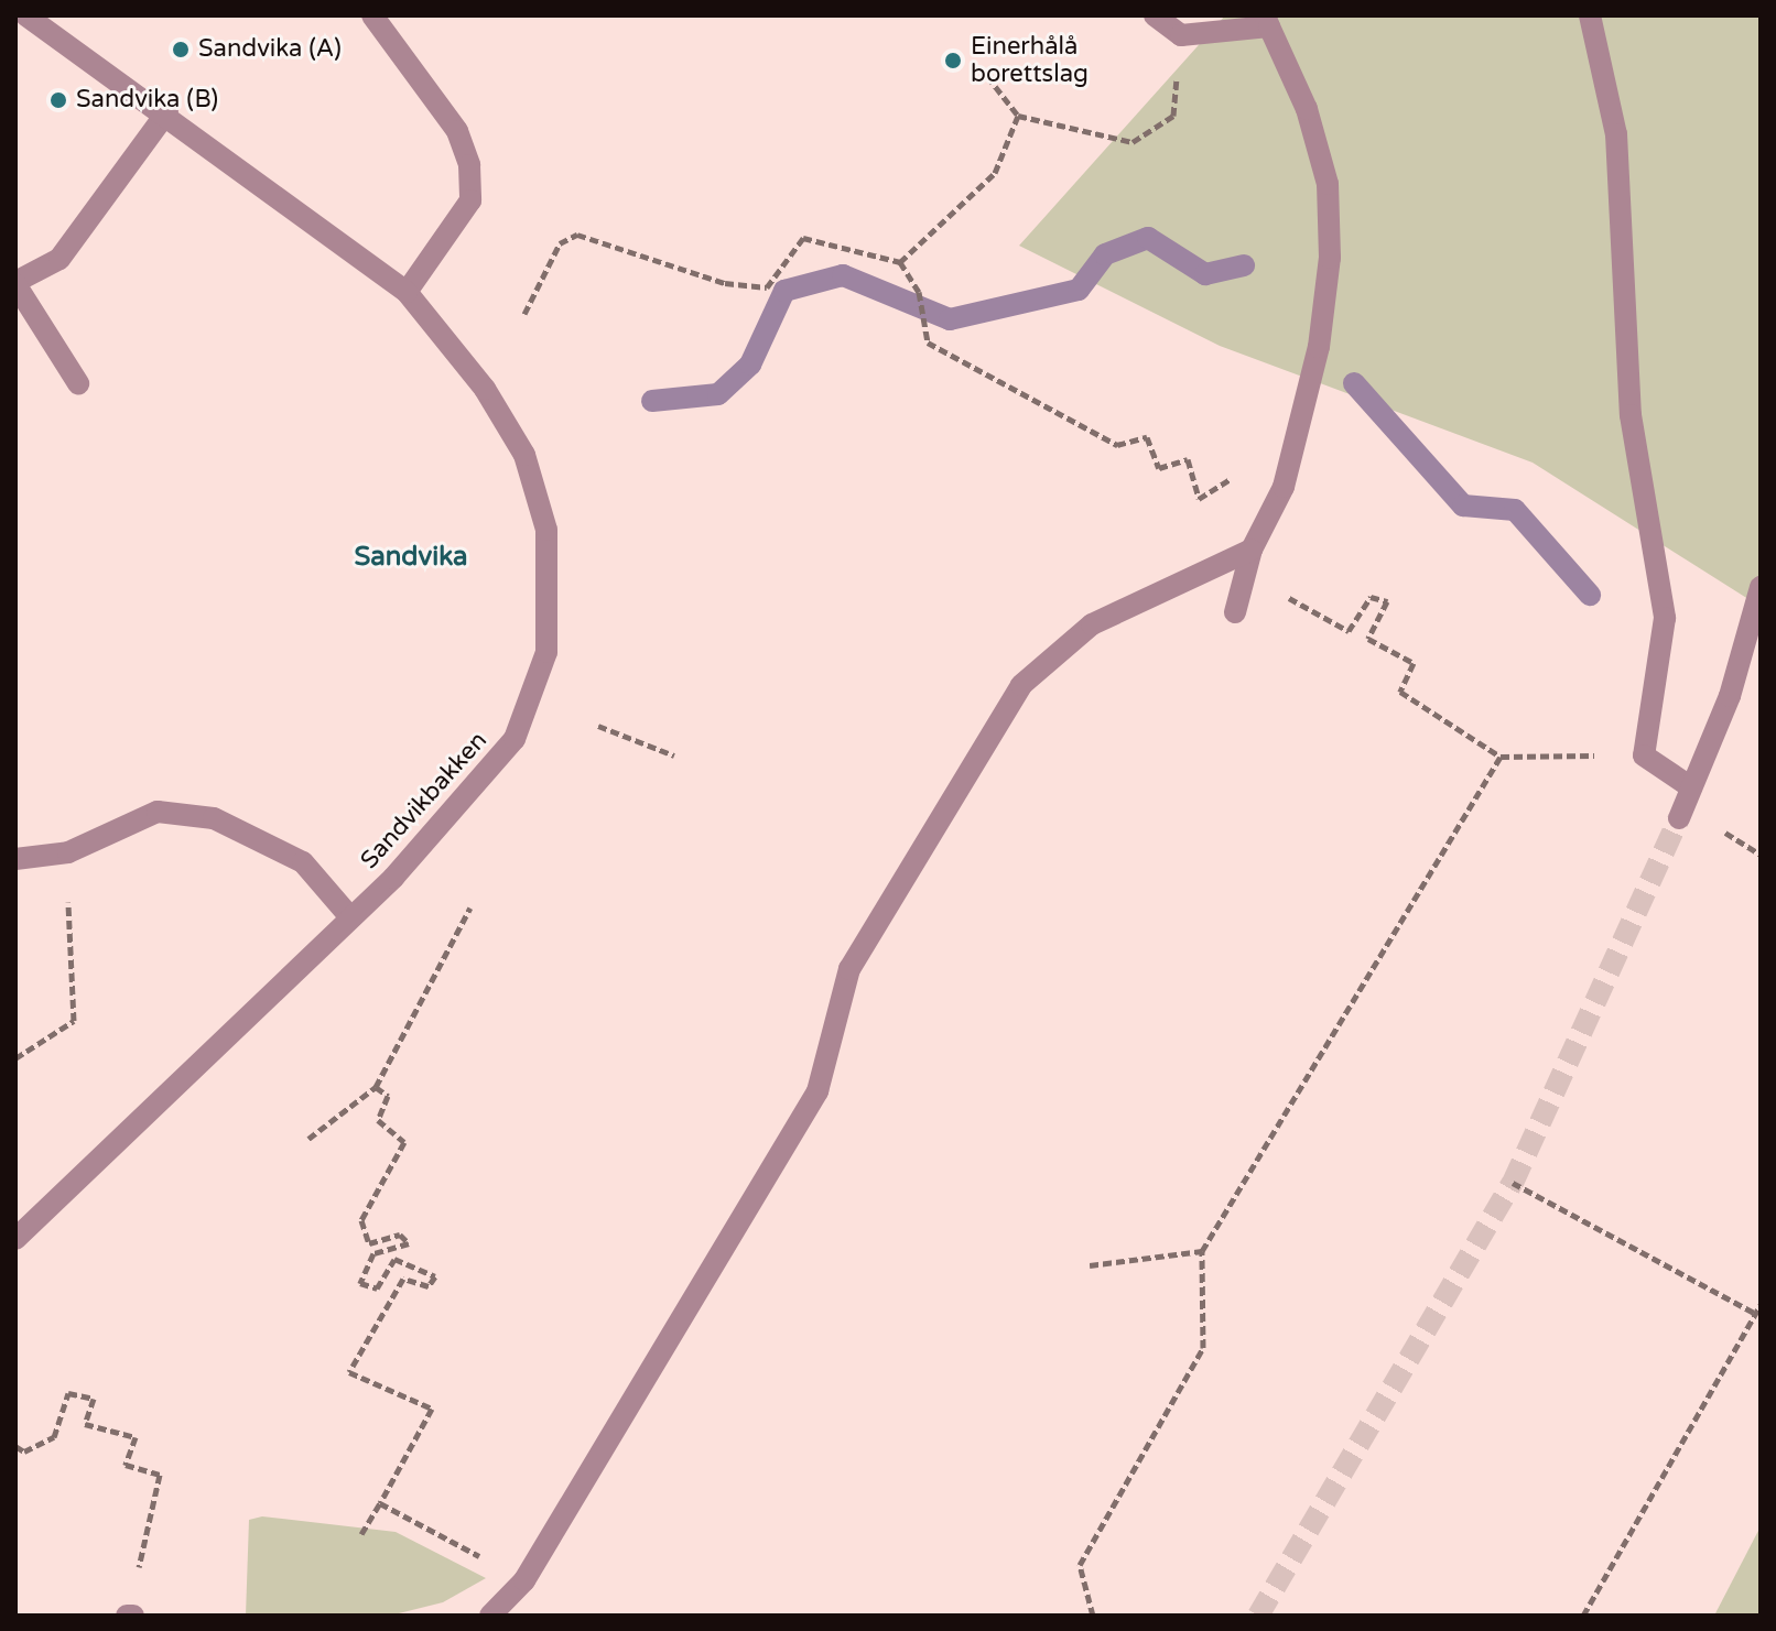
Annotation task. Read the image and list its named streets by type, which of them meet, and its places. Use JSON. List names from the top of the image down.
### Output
{
  "streets": {
    "street": ["Sandvikbakken"]
  },
  "districts": ["Sandvika"],
  "places": ["Sandvika (A)", "Einerhålå borettslag", "Sandvika (B)"]
}
